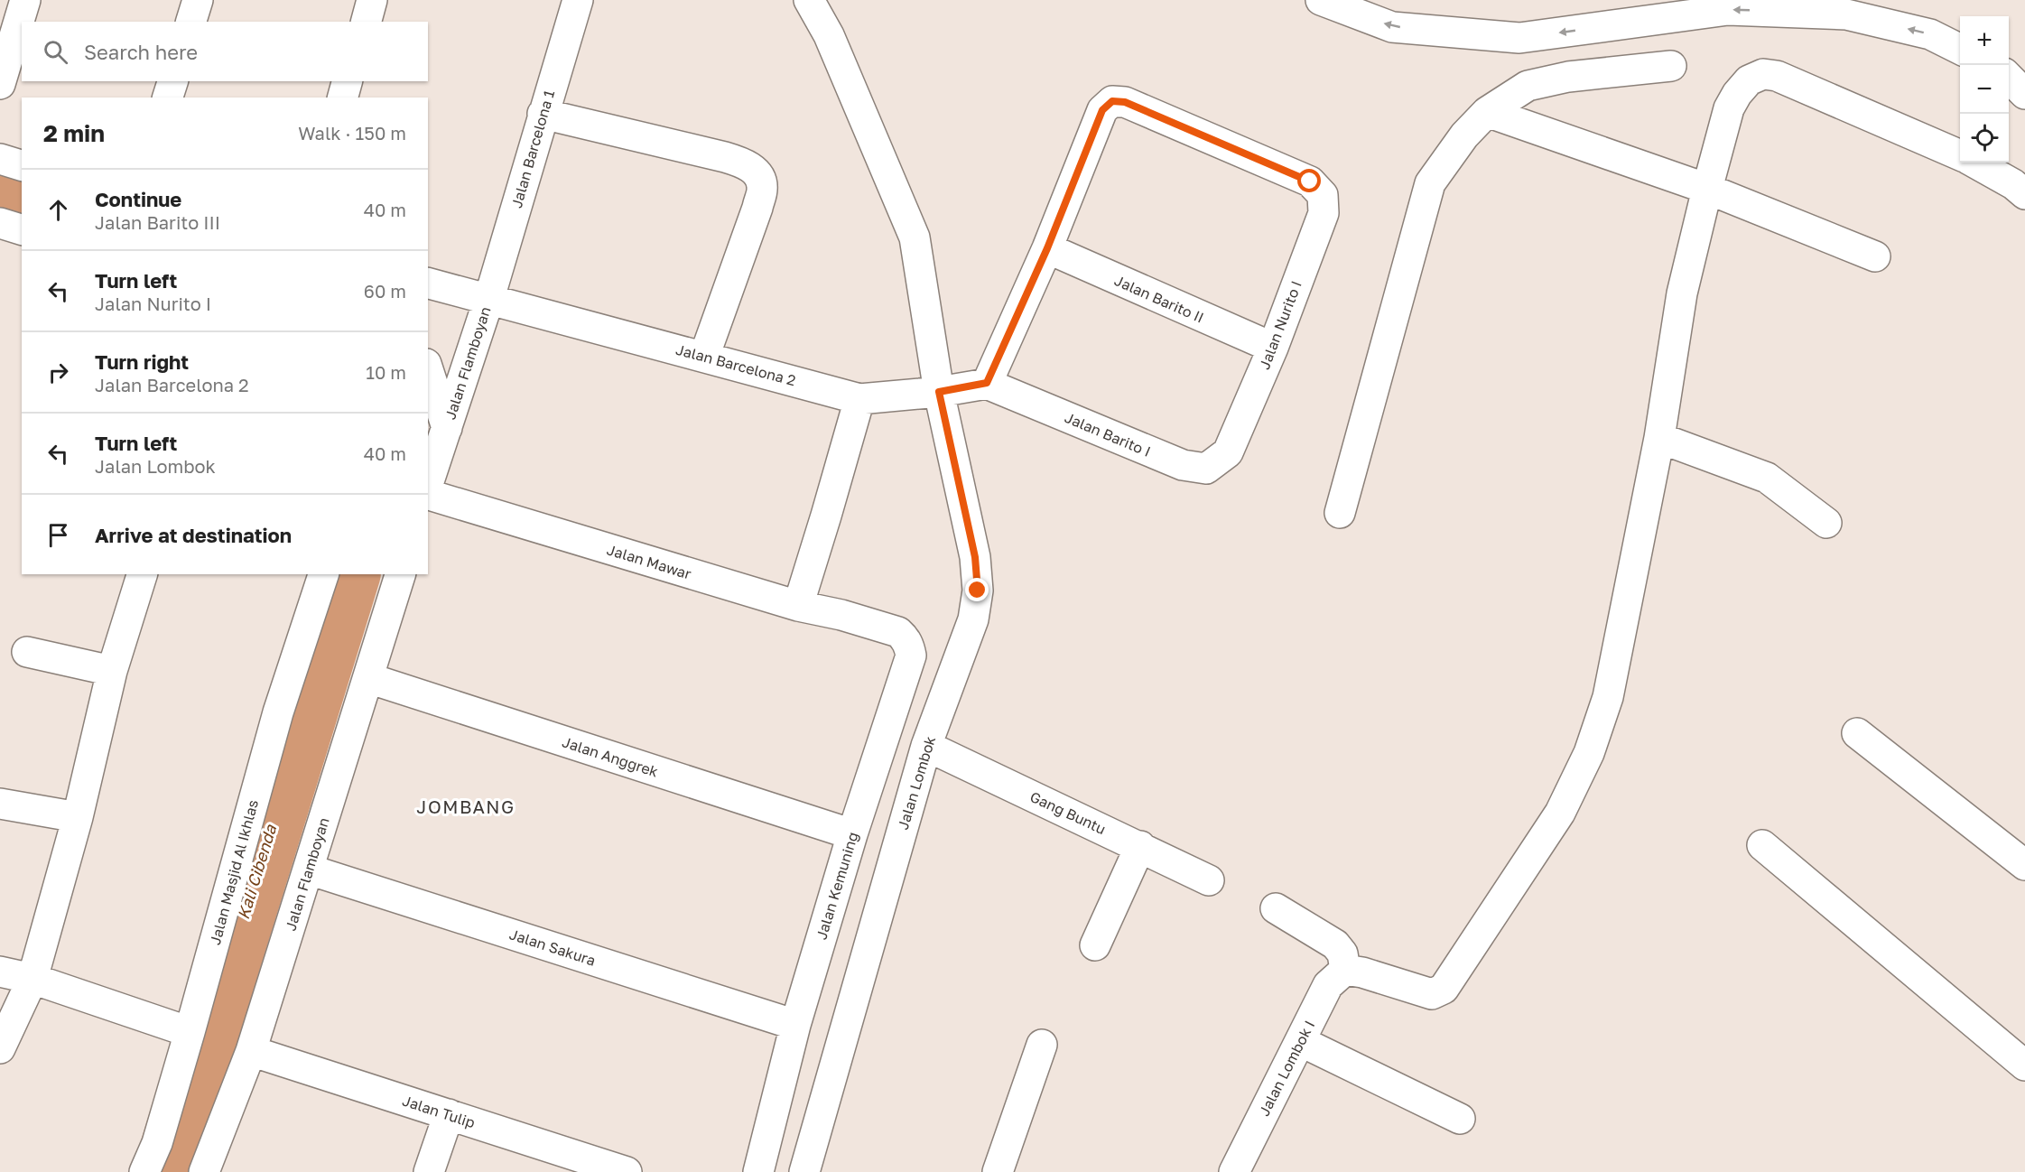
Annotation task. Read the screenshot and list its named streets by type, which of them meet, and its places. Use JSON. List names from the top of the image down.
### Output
{
  "streets": {
    "main road": [
      "Jalan Barcelona 1",
      "Jalan Barito II",
      "Jalan Nurito I",
      "Jalan Flamboyan",
      "Jalan Barcelona 2",
      "Jalan Barito I",
      "Jalan Mawar",
      "Jalan Anggrek",
      "Jalan Lombok",
      "Gang Buntu",
      "Jalan Masjid Al Ikhlas",
      "Jalan Kemuning",
      "Jalan Sakura",
      "Jalan Lombok I",
      "Jalan Tulip"
    ]
  },
  "crossings": [
    ["Jalan Barcelona 1", "Jalan Flamboyan"],
    ["Jalan Barcelona 1", "Jalan Barcelona 2"],
    ["Jalan Barito II", "Jalan Nurito I"],
    ["Jalan Nurito I", "Jalan Barito I"],
    ["Jalan Flamboyan", "Jalan Barcelona 2"],
    ["Jalan Flamboyan", "Jalan Anggrek"],
    ["Jalan Flamboyan", "Jalan Sakura"],
    ["Jalan Flamboyan", "Jalan Tulip"],
    ["Jalan Barcelona 2", "Jalan Barito I"],
    ["Jalan Barcelona 2", "Jalan Lombok"],
    ["Jalan Mawar", "Jalan Kemuning"],
    ["Jalan Anggrek", "Jalan Kemuning"],
    ["Jalan Lombok", "Gang Buntu"],
    ["Jalan Kemuning", "Jalan Sakura"]
  ],
  "districts": ["JOMBANG"],
  "water": ["Kali Cibenda"],
  "page": {
    "map_buttons": ["+", "−"],
    "search": "Search here",
    "heading": ["2 min", "Walk · 150 m"],
    "list": [
      ["Continue", "Jalan Barito III", "40 m"],
      ["Turn left", "Jalan Nurito I", "60 m"],
      ["Turn right", "Jalan Barcelona 2", "10 m"],
      ["Turn left", "Jalan Lombok", "40 m"],
      "Arrive at destination"
    ]
  }
}
